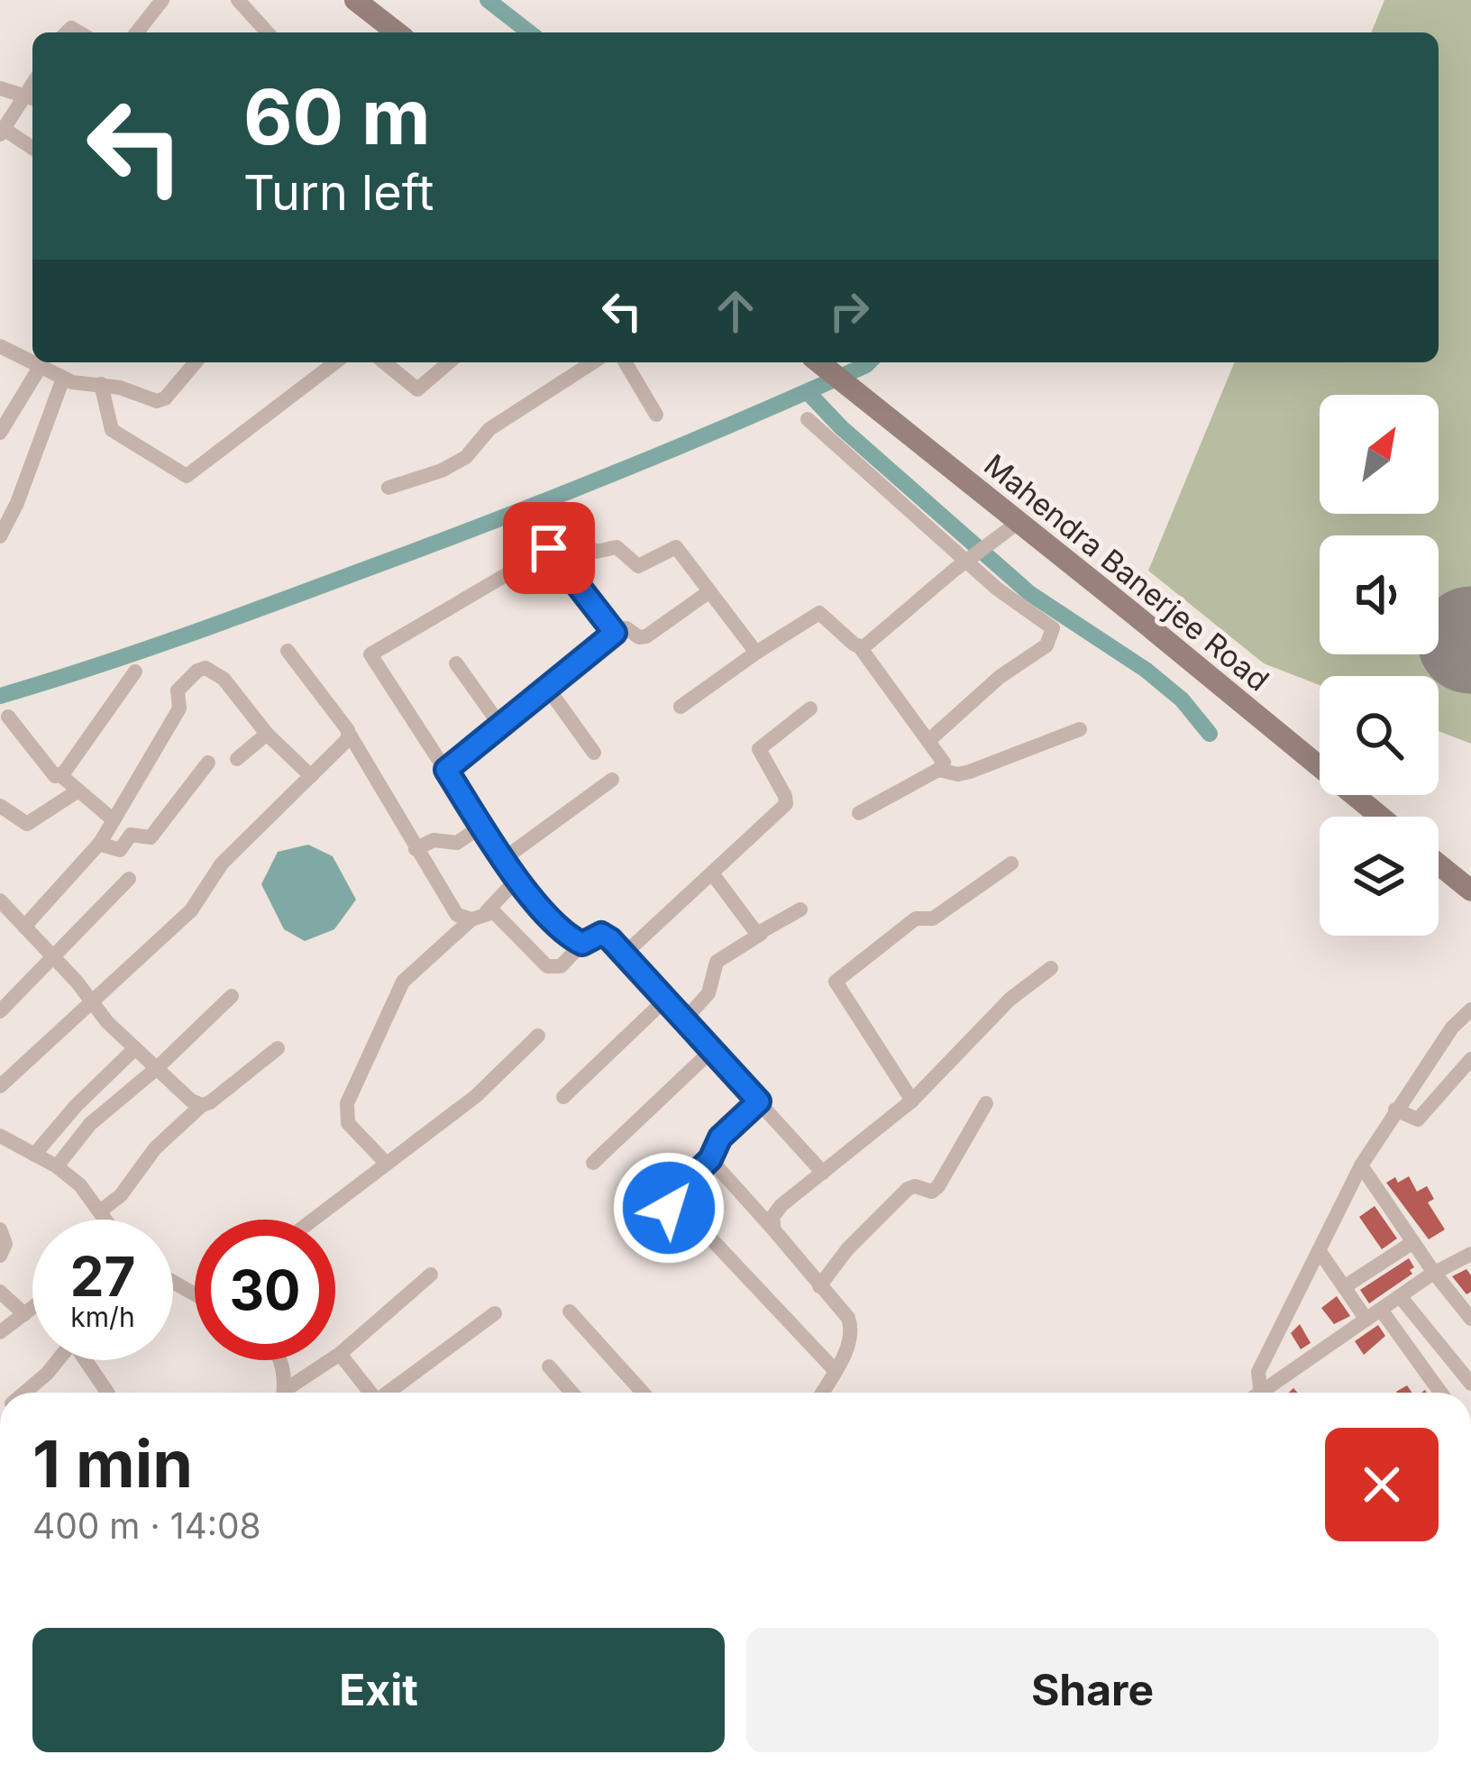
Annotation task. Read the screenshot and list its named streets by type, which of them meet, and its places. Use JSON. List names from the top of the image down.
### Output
{
  "streets": {
    "street": ["Mahendra Banerjee Road"]
  },
  "north": "top right",
  "page": {
    "turn": ["60 m", "Turn left"],
    "speed": "27 km/h",
    "limit": "30",
    "heading": ["1 min", "400 m · 14:08"],
    "buttons": ["Exit", "Share"]
  }
}
